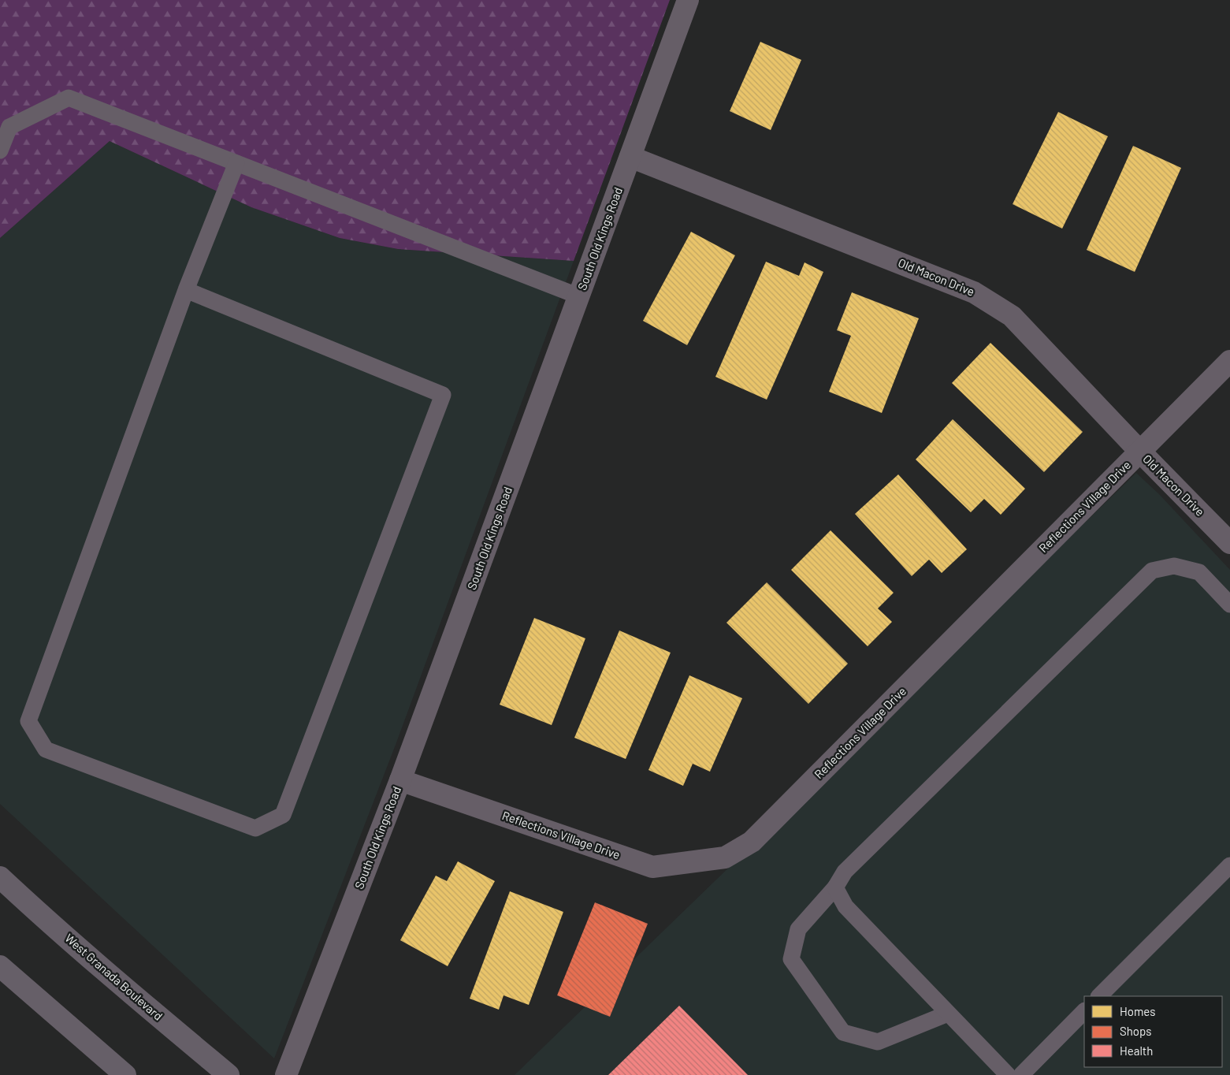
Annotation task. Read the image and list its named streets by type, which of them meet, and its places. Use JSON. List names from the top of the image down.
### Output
{
  "streets": {
    "main road": ["West Granada Boulevard"],
    "street": ["South Old Kings Road", "Old Macon Drive", "Reflections Village Drive"]
  },
  "crossings": [
    ["South Old Kings Road", "Old Macon Drive"],
    ["South Old Kings Road", "Reflections Village Drive"],
    ["Old Macon Drive", "Reflections Village Drive"]
  ],
  "legend": ["Homes", "Shops", "Health"]
}
